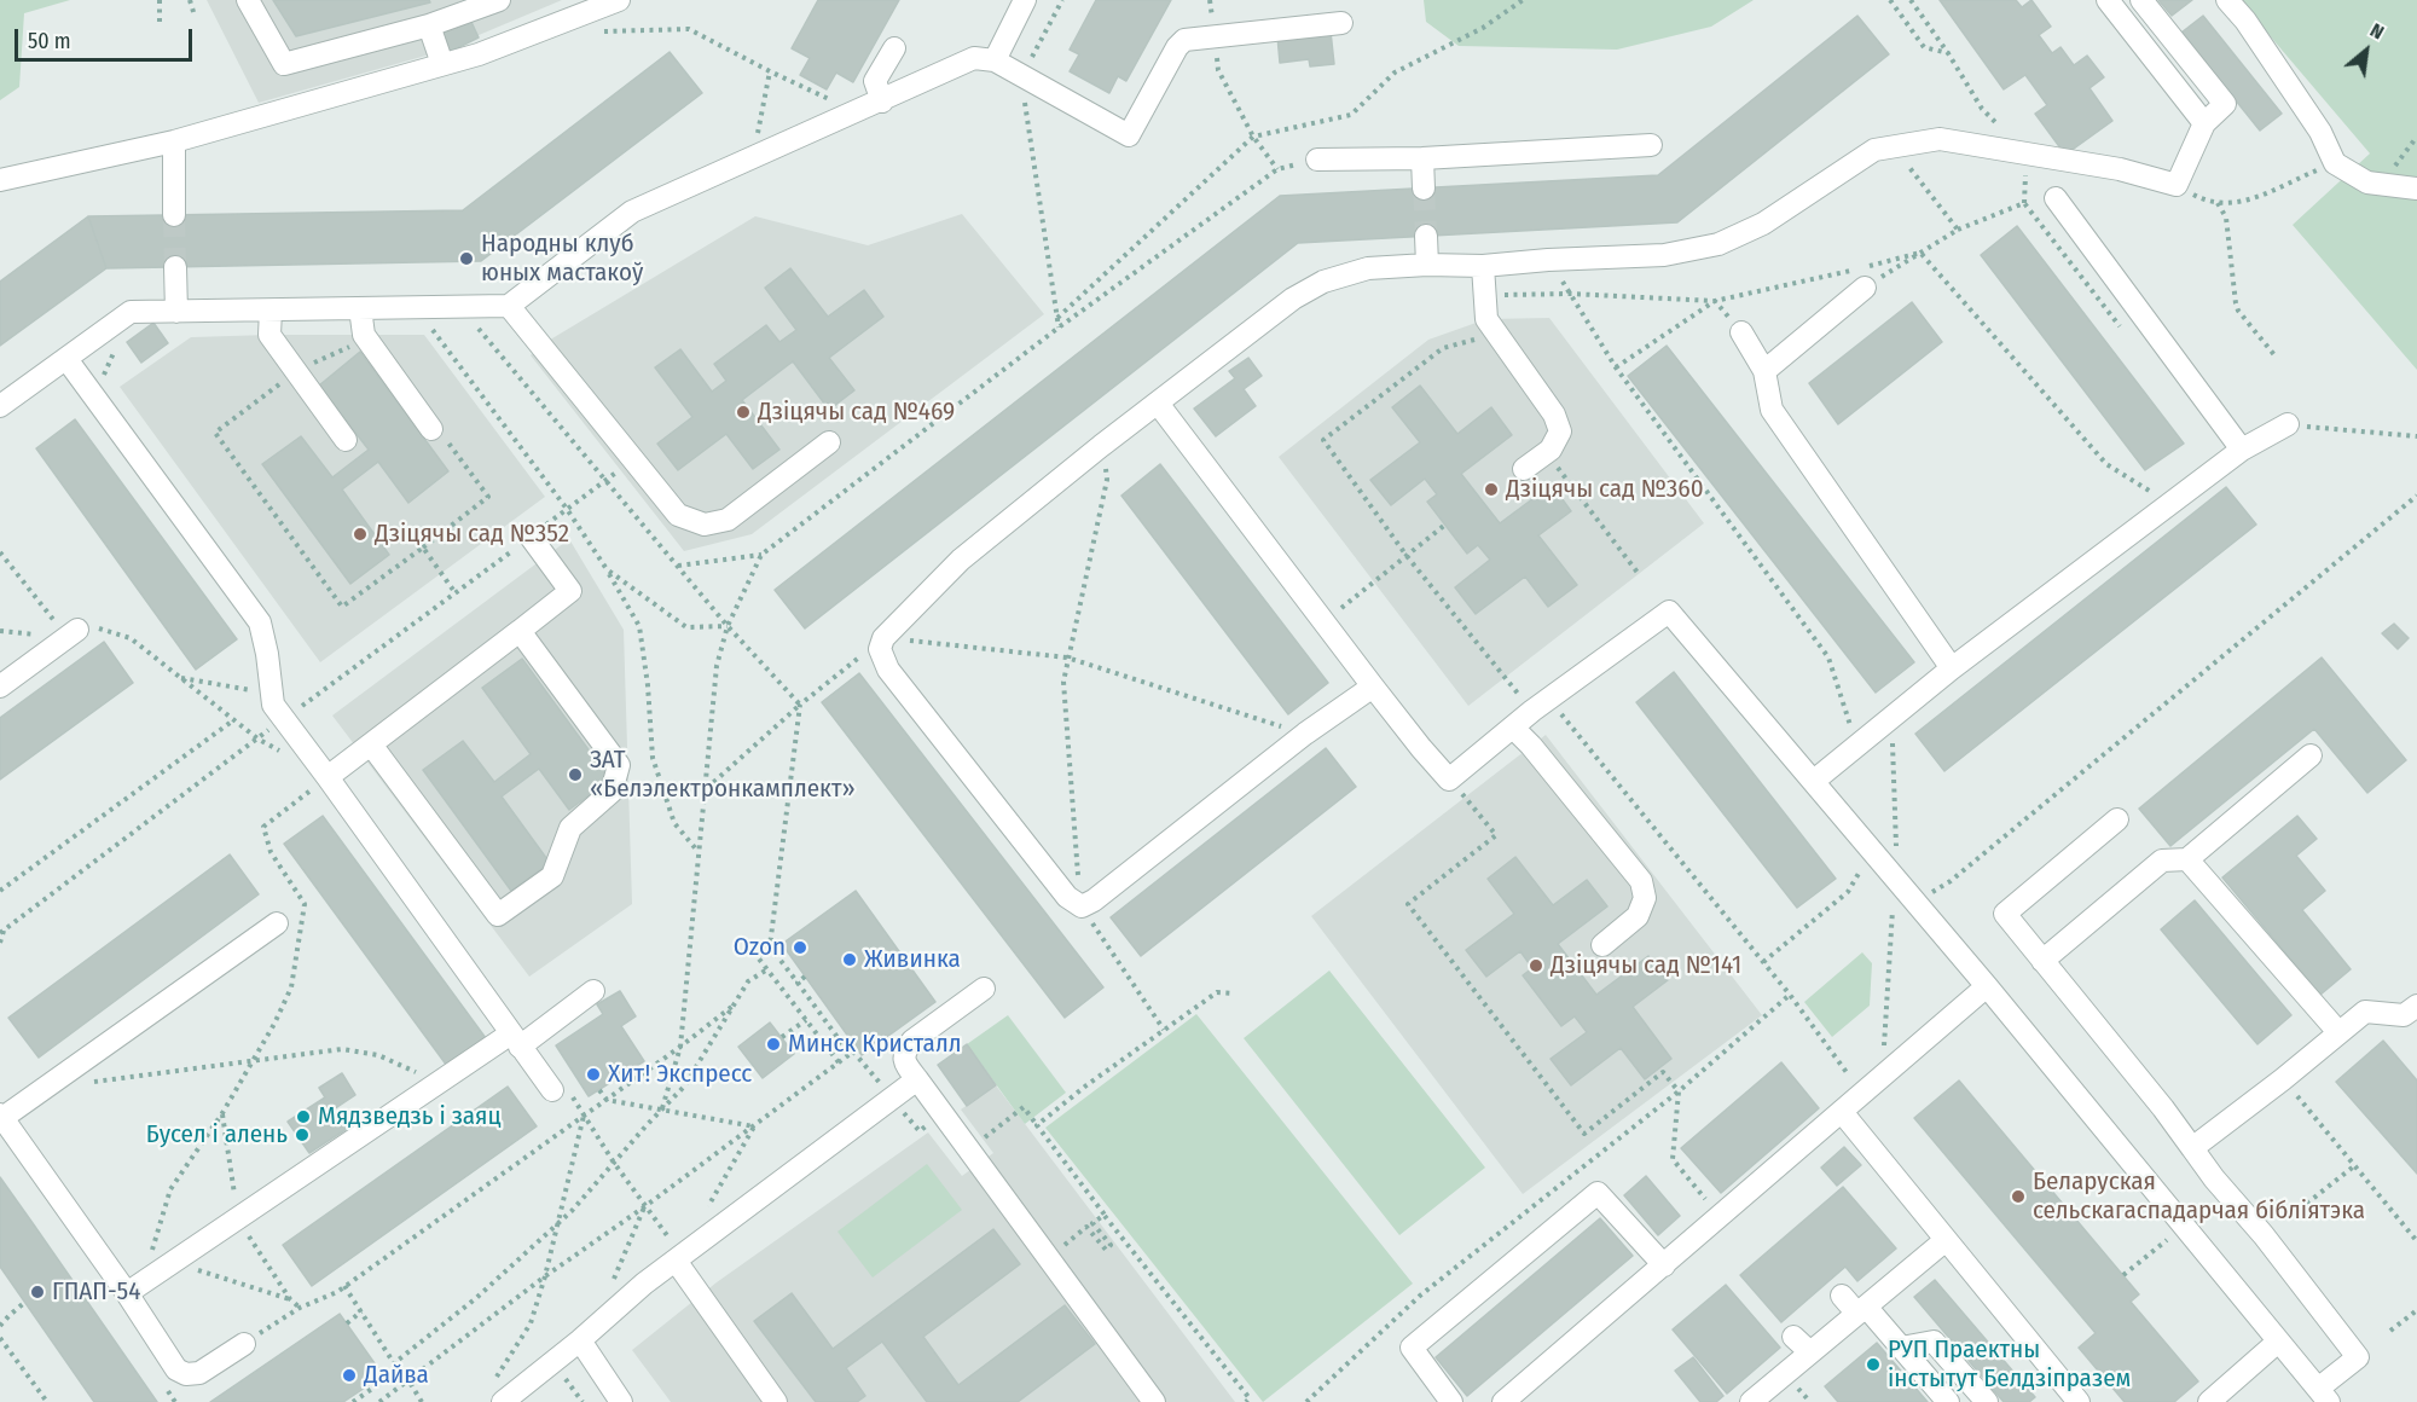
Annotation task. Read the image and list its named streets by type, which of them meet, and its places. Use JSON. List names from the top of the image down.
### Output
{
  "places": [
    "Народны клуб юных мастакоў",
    "Дзіцячы сад №469",
    "Дзіцячы сад №360",
    "Дзіцячы сад №352",
    "ЗАТ «Белэлектронкамплект»",
    "Ozon",
    "Живинка",
    "Дзіцячы сад №141",
    "Минск Кристалл",
    "Хит! Экспресс",
    "Мядзведзь і заяц",
    "Бусел і алень",
    "Беларуская сельскагаспадарчая бібліятэка",
    "ГПАП-54",
    "РУП Праектны інстытут Белдзіпразем",
    "Дайва"
  ],
  "scale_bar": "50 m",
  "north": "top right"
}
